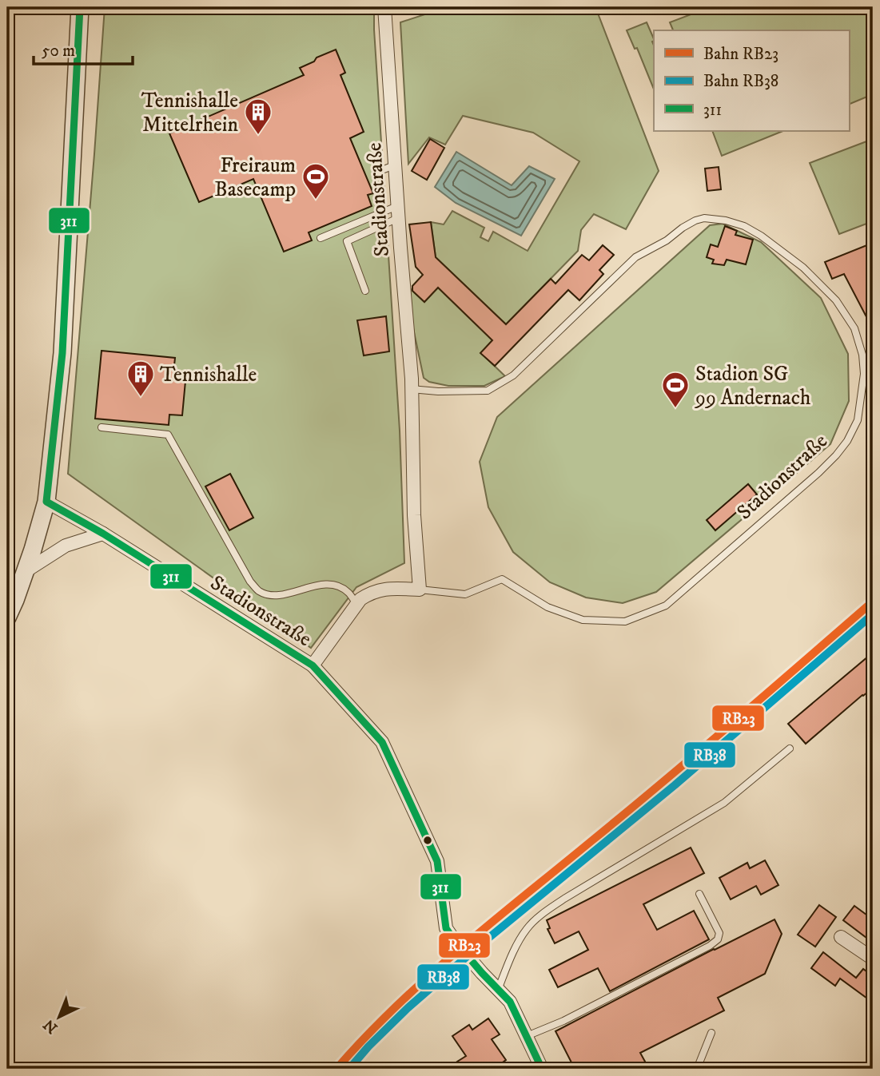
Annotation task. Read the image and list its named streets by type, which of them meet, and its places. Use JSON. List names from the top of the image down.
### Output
{
  "streets": {
    "street": ["Stadionstraße"]
  },
  "places": {
    "building": ["Tennishalle Mittelrhein", "Tennishalle"],
    "sports": ["Freiraum Basecamp", "Stadion SG 99 Andernach"]
  },
  "lines": ["transit line 311", "rail line RB23", "rail line RB38"],
  "legend": ["Bahn RB23", "Bahn RB38", "311"],
  "scale_bar": "50 m",
  "north": "bottom left"
}
